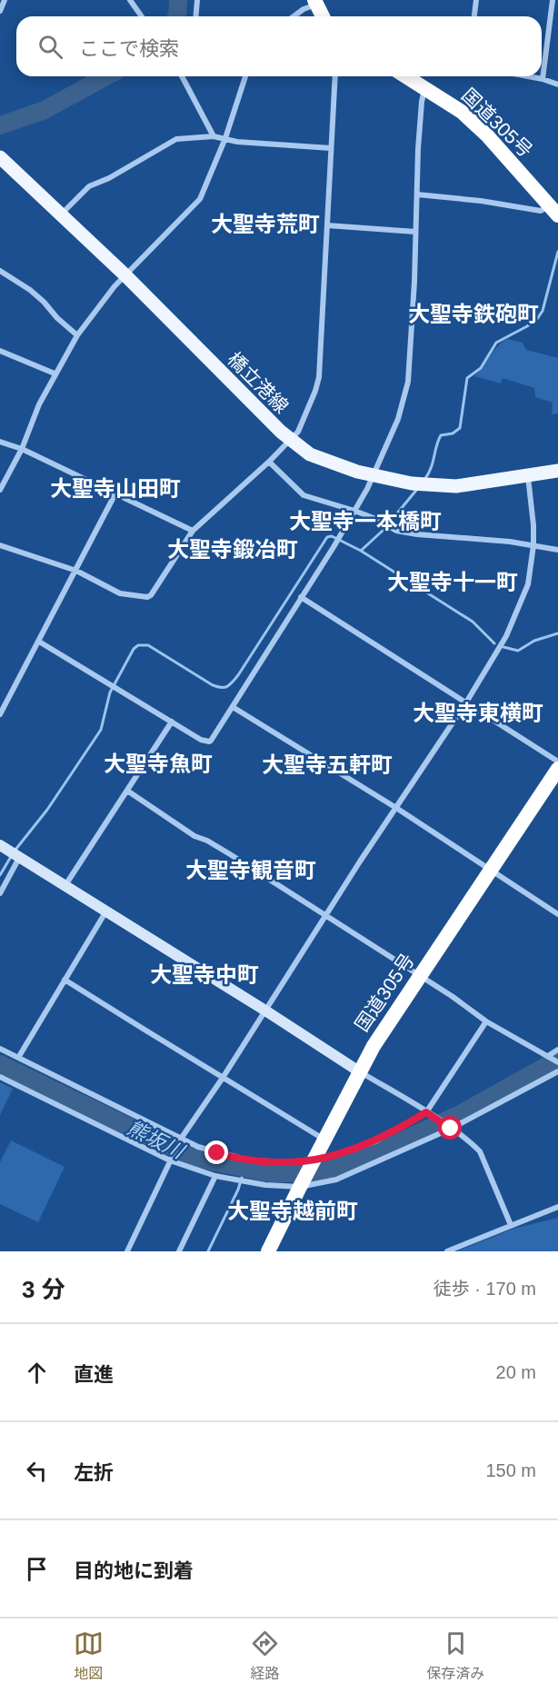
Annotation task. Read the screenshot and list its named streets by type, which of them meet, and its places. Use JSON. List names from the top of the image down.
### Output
{
  "streets": {
    "highway": ["国道305号"],
    "main road": ["橋立港線"]
  },
  "districts": [
    "大聖寺荒町",
    "大聖寺鉄砲町",
    "大聖寺山田町",
    "大聖寺一本橋町",
    "大聖寺鍛冶町",
    "大聖寺十一町",
    "大聖寺東横町",
    "大聖寺魚町",
    "大聖寺五軒町",
    "大聖寺観音町",
    "大聖寺中町",
    "大聖寺越前町"
  ],
  "water": ["熊坂川"],
  "page": {
    "search": "ここで検索",
    "heading": ["3 分", "徒歩 · 170 m"],
    "list": [
      ["直進", "20 m"],
      ["左折", "150 m"],
      "目的地に到着"
    ],
    "nav": ["地図", "経路", "保存済み"]
  }
}
